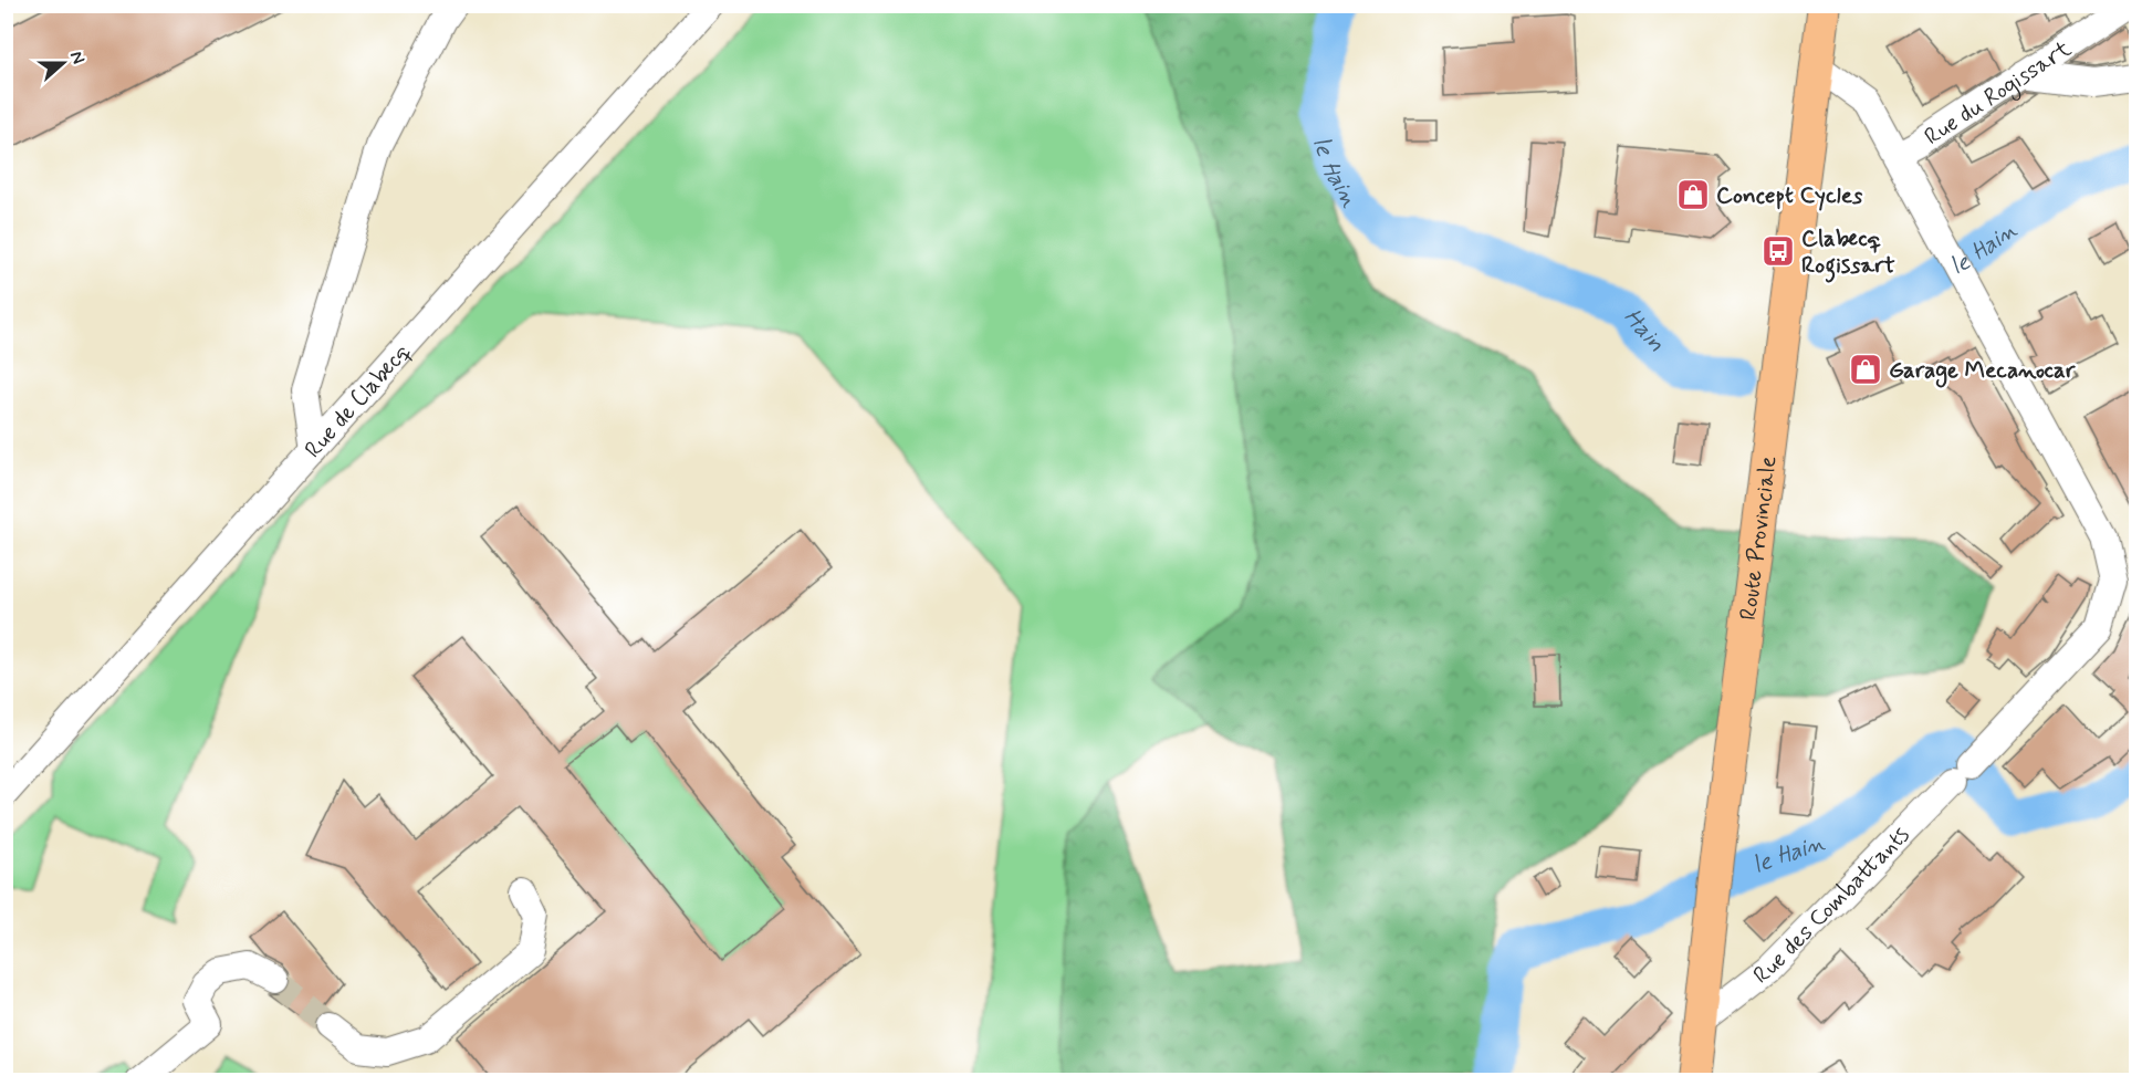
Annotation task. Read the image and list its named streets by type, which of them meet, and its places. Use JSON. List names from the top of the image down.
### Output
{
  "streets": {
    "main road": ["Route Provinciale"],
    "street": ["Rue du Rogissart", "Rue de Clabecq", "Rue des Combattants"]
  },
  "crossings": [
    ["Rue du Rogissart", "Rue des Combattants"],
    ["Route Provinciale", "Rue des Combattants"]
  ],
  "water": ["le Hain", "Hain"],
  "places": {
    "shop": ["Concept Cycles", "Garage Mecanocar"],
    "bus stop": ["Clabecq Rogissart"]
  },
  "north": "right"
}
